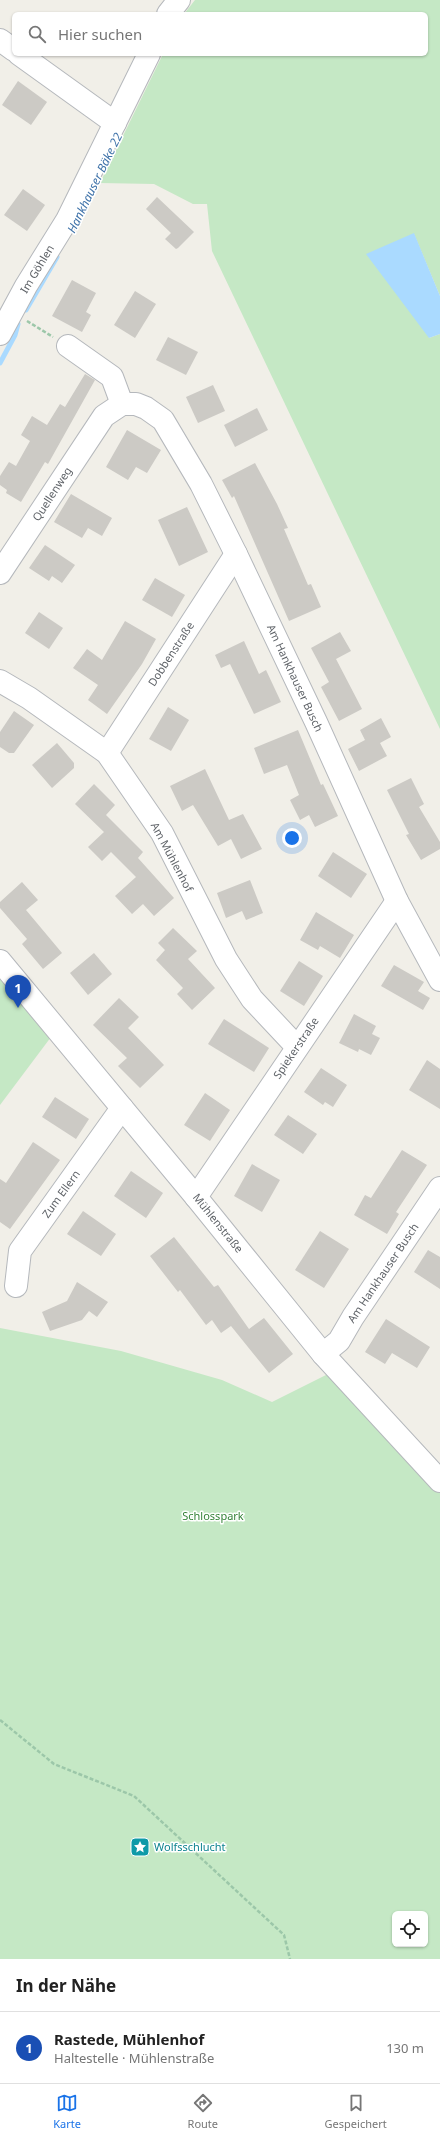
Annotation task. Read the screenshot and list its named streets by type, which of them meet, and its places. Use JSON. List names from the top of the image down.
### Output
{
  "streets": {
    "street": [
      "Im Göhlen",
      "Quellenweg",
      "Dobbenstraße",
      "Am Hankhauser Busch",
      "Am Mühlenhof",
      "Spiekerstraße",
      "Zum Ellern",
      "Mühlenstraße"
    ]
  },
  "crossings": [
    ["Quellenweg", "Am Hankhauser Busch"],
    ["Dobbenstraße", "Am Hankhauser Busch"],
    ["Dobbenstraße", "Am Mühlenhof"],
    ["Am Hankhauser Busch", "Spiekerstraße"],
    ["Am Hankhauser Busch", "Mühlenstraße"],
    ["Am Mühlenhof", "Spiekerstraße"],
    ["Spiekerstraße", "Mühlenstraße"],
    ["Zum Ellern", "Mühlenstraße"]
  ],
  "water": ["Hankhauser Bäke 22"],
  "parks": ["Schlosspark"],
  "places": {
    "place": ["Wolfsschlucht"]
  },
  "page": {
    "search": "Hier suchen",
    "pins": "1",
    "heading": "In der Nähe",
    "list": [
      {
        "mark": "1",
        "name": "Rastede, Mühlenhof",
        "note": "Haltestelle · Mühlenstraße",
        "value": "130 m"
      }
    ],
    "nav": ["Karte", "Route", "Gespeichert"]
  }
}
